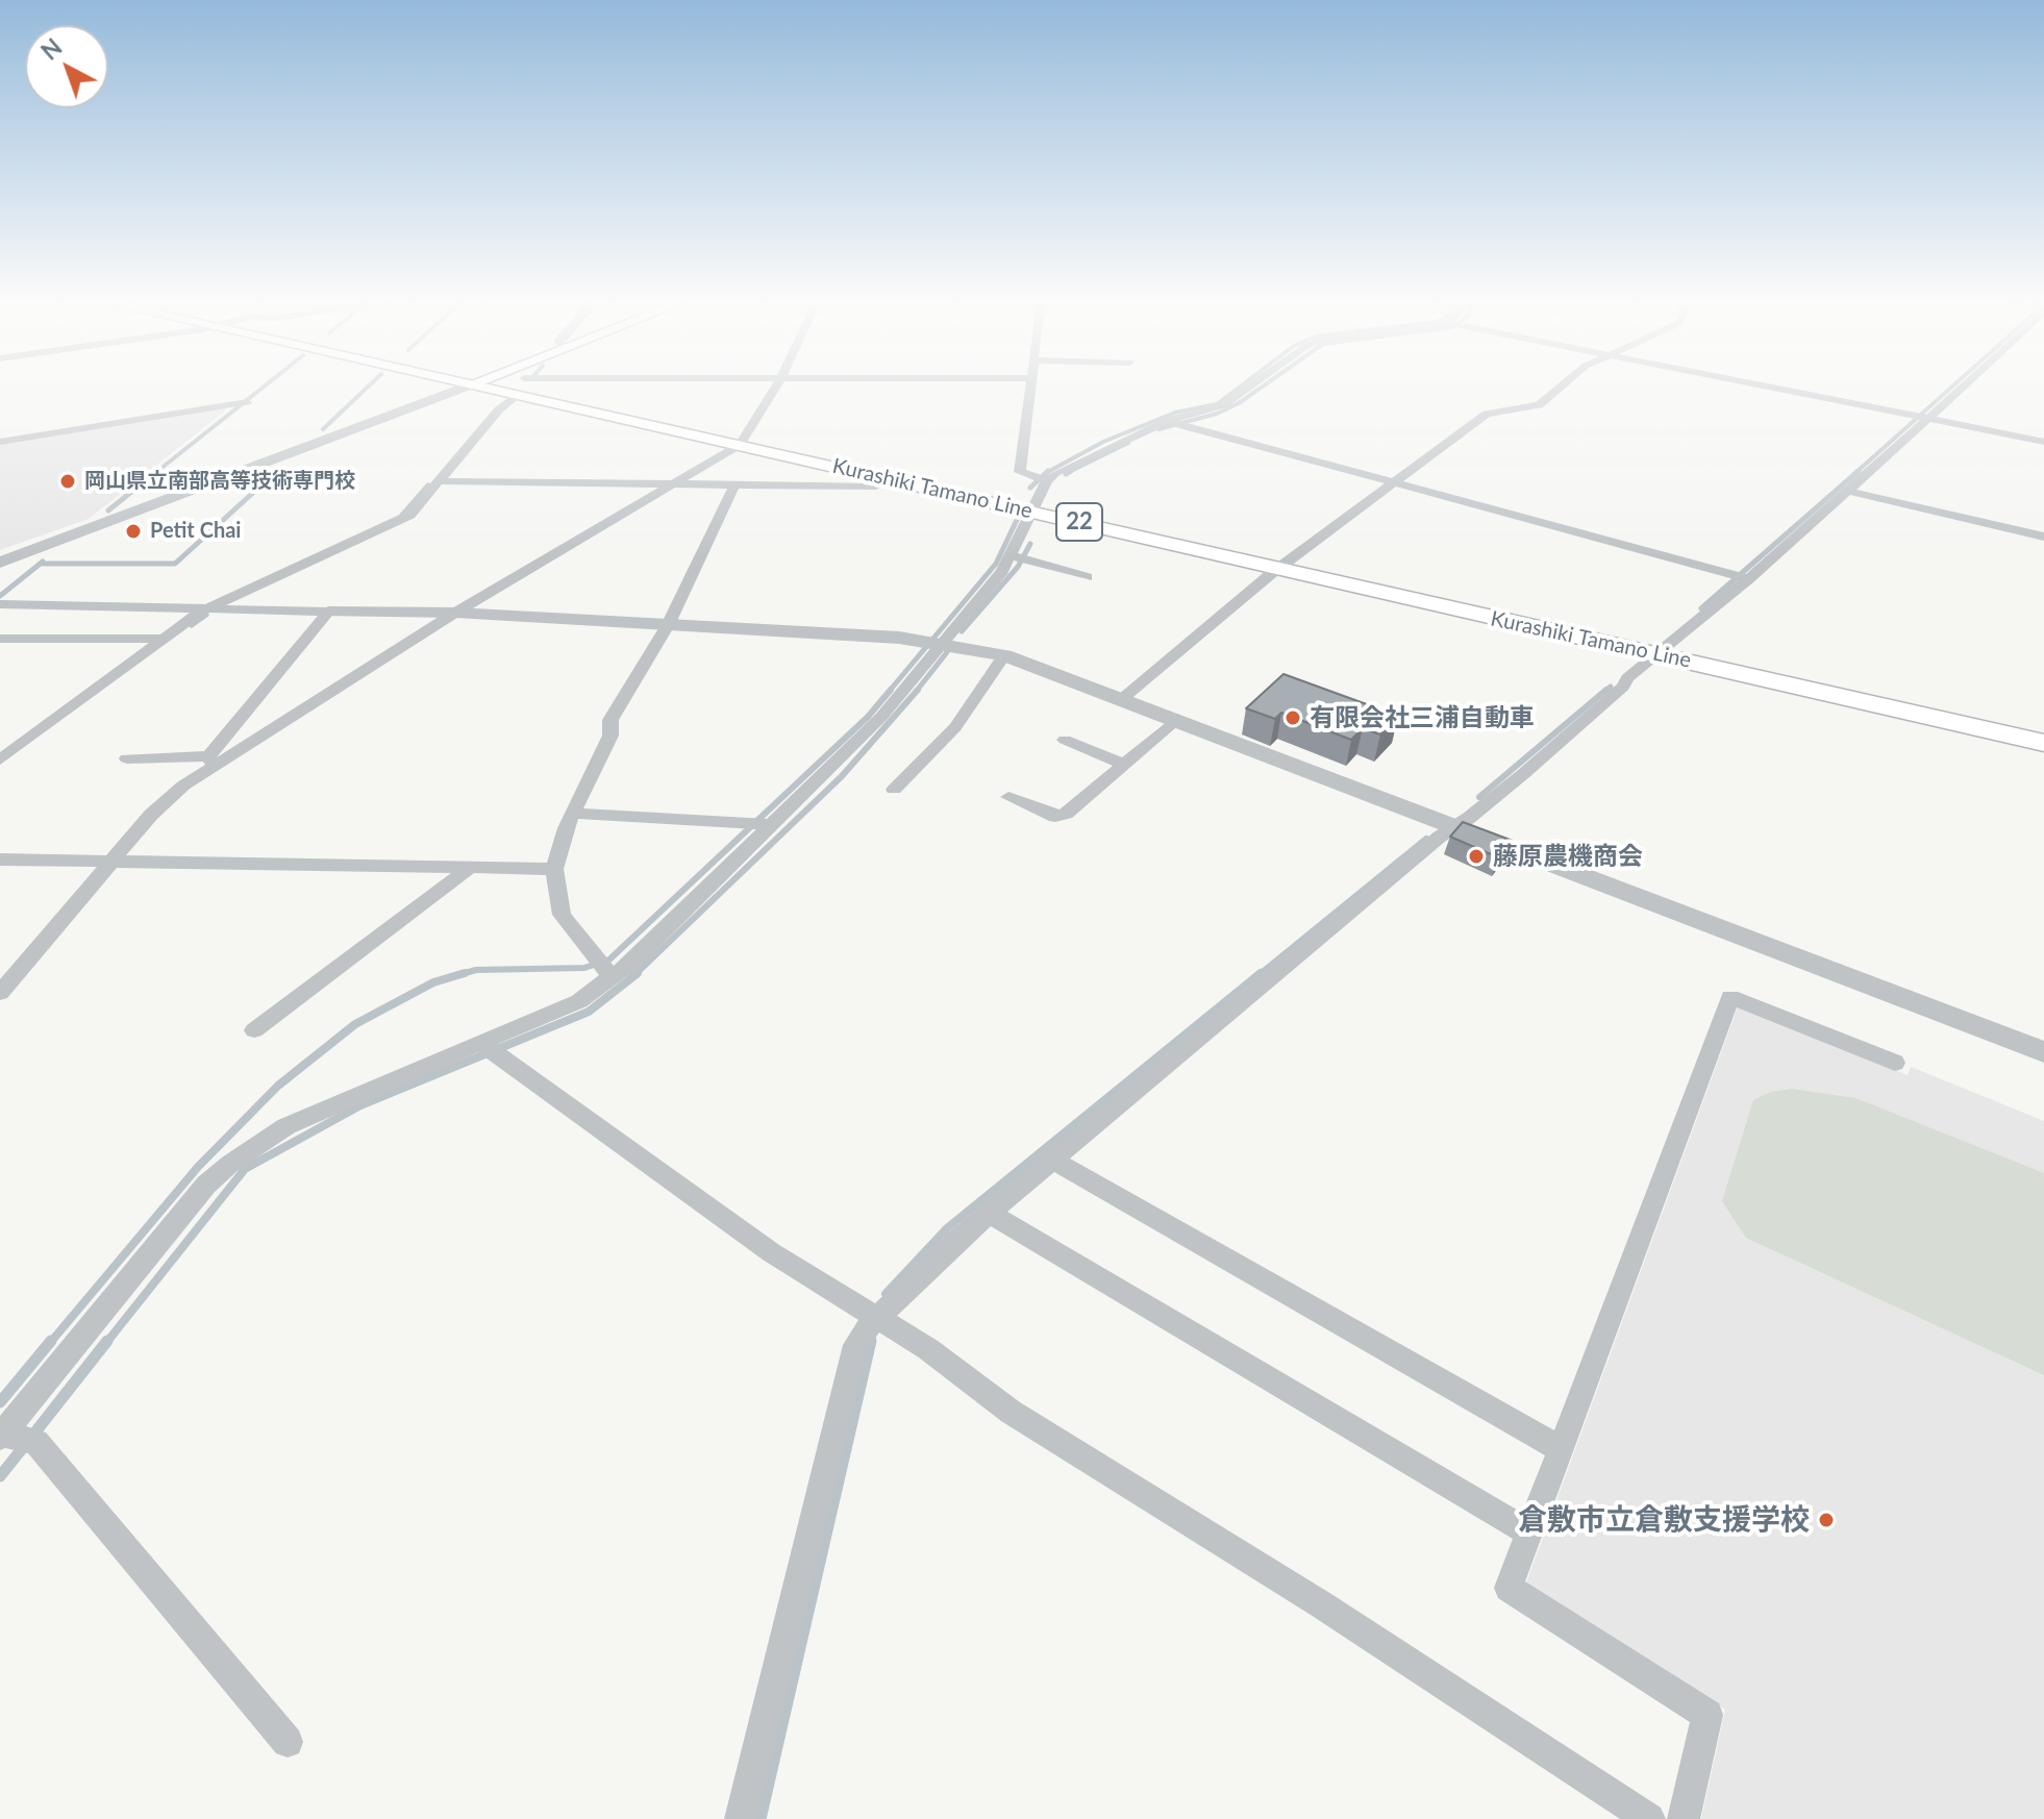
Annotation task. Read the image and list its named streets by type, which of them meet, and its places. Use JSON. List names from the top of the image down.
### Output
{
  "streets": {
    "main road": ["Kurashiki Tamano Line", "22"]
  },
  "places": [
    "岡山県立南部高等技術専門校",
    "Petit Chai",
    "有限会社三浦自動車",
    "藤原農機商会",
    "倉敷市立倉敷支援学校"
  ],
  "north": "top left"
}
